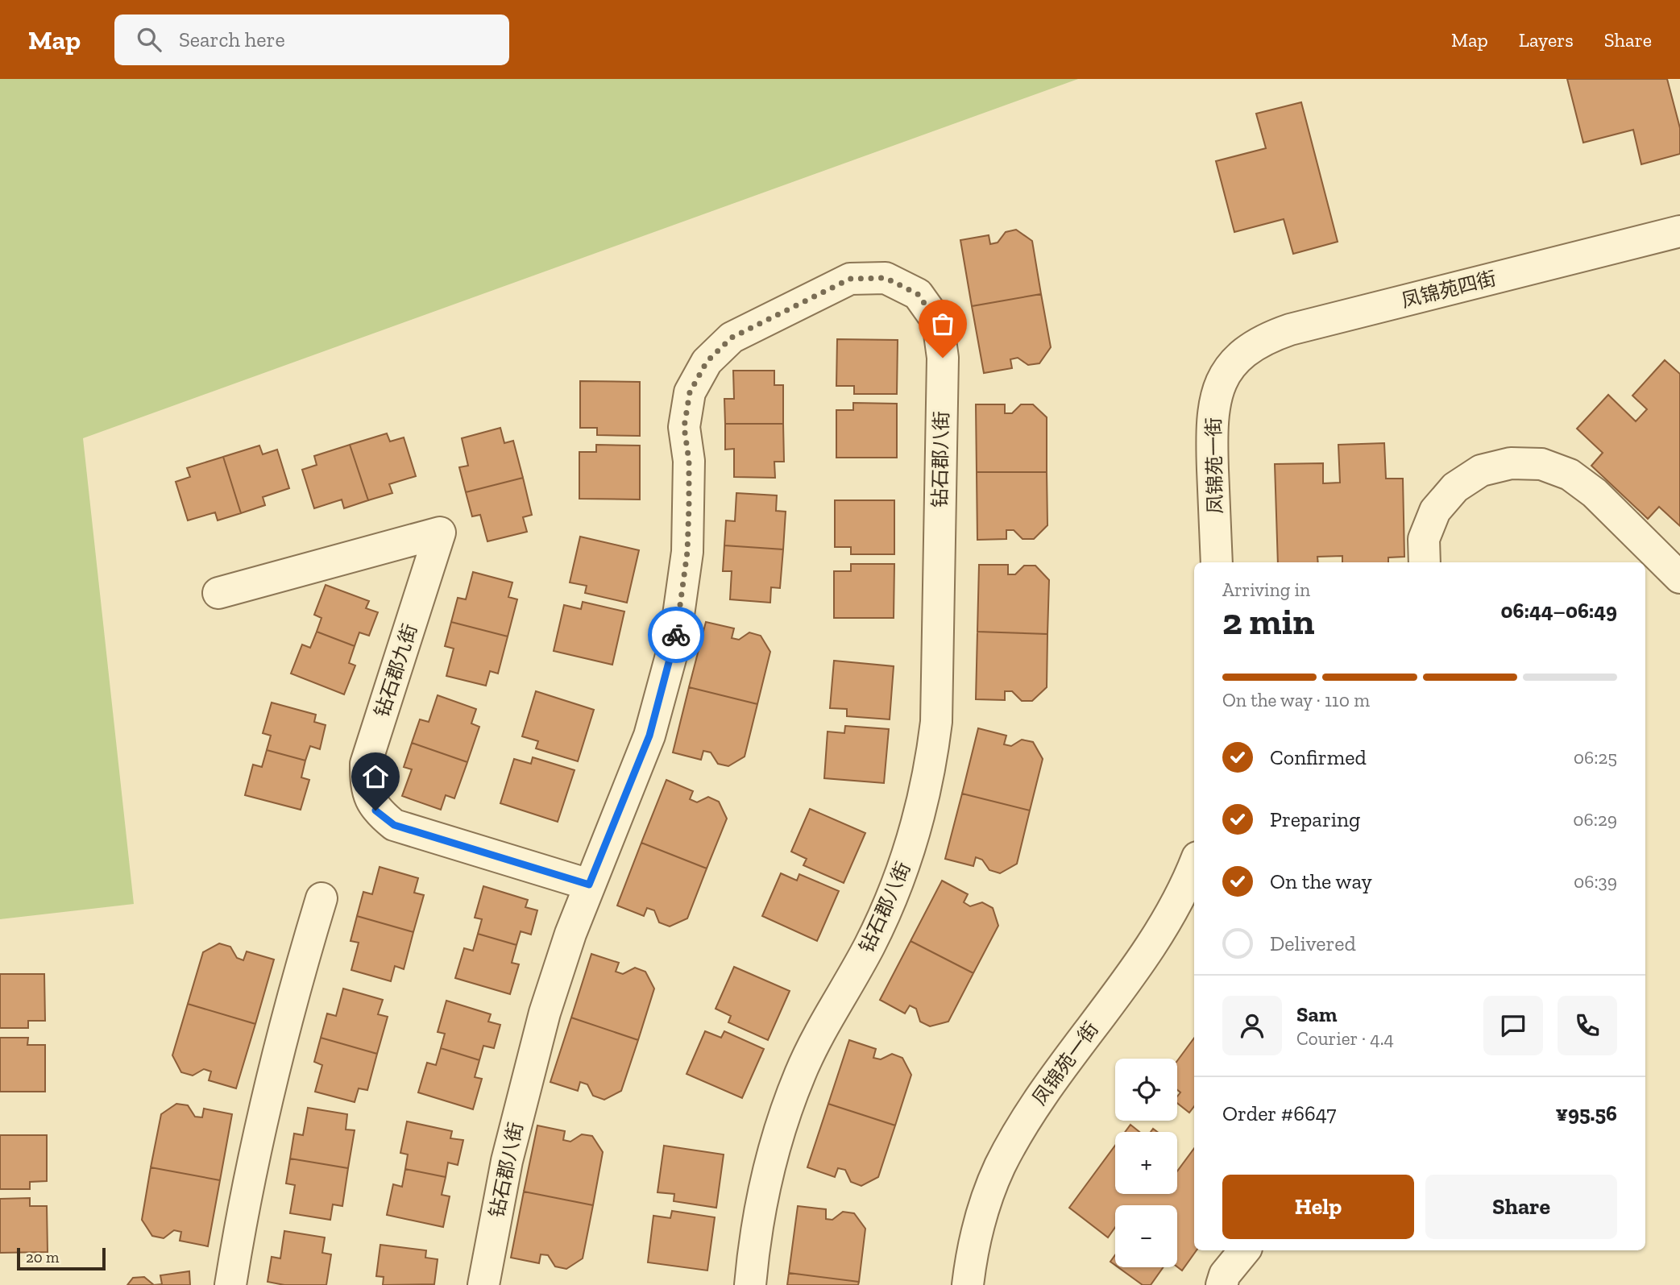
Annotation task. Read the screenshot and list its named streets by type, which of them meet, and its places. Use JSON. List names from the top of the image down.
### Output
{
  "streets": {
    "lane": [
      "凤锦苑四街",
      "钻石郡八街",
      "凤锦苑一街",
      "钻石郡九街"
    ]
  },
  "crossings": [
    ["凤锦苑四街", "凤锦苑一街"],
    ["钻石郡八街", "钻石郡九街"]
  ],
  "scale_bar": "20 m",
  "page": {
    "header": "Map",
    "search": "Search here",
    "nav": ["Map", "Layers", "Share"],
    "heading": ["2 min", "Arriving in", "06:44–06:49"],
    "panel": [
      "Sam",
      "Courier · 4.4",
      "Order #6647",
      "¥95.56"
    ],
    "bar": "On the way · 110 m",
    "list": [
      ["Confirmed", "06:25"],
      ["Preparing", "06:29"],
      ["On the way", "06:39"],
      "Delivered"
    ],
    "map_buttons": ["+", "−"],
    "buttons": ["Help", "Share"],
    "scale": "20 m"
  }
}
